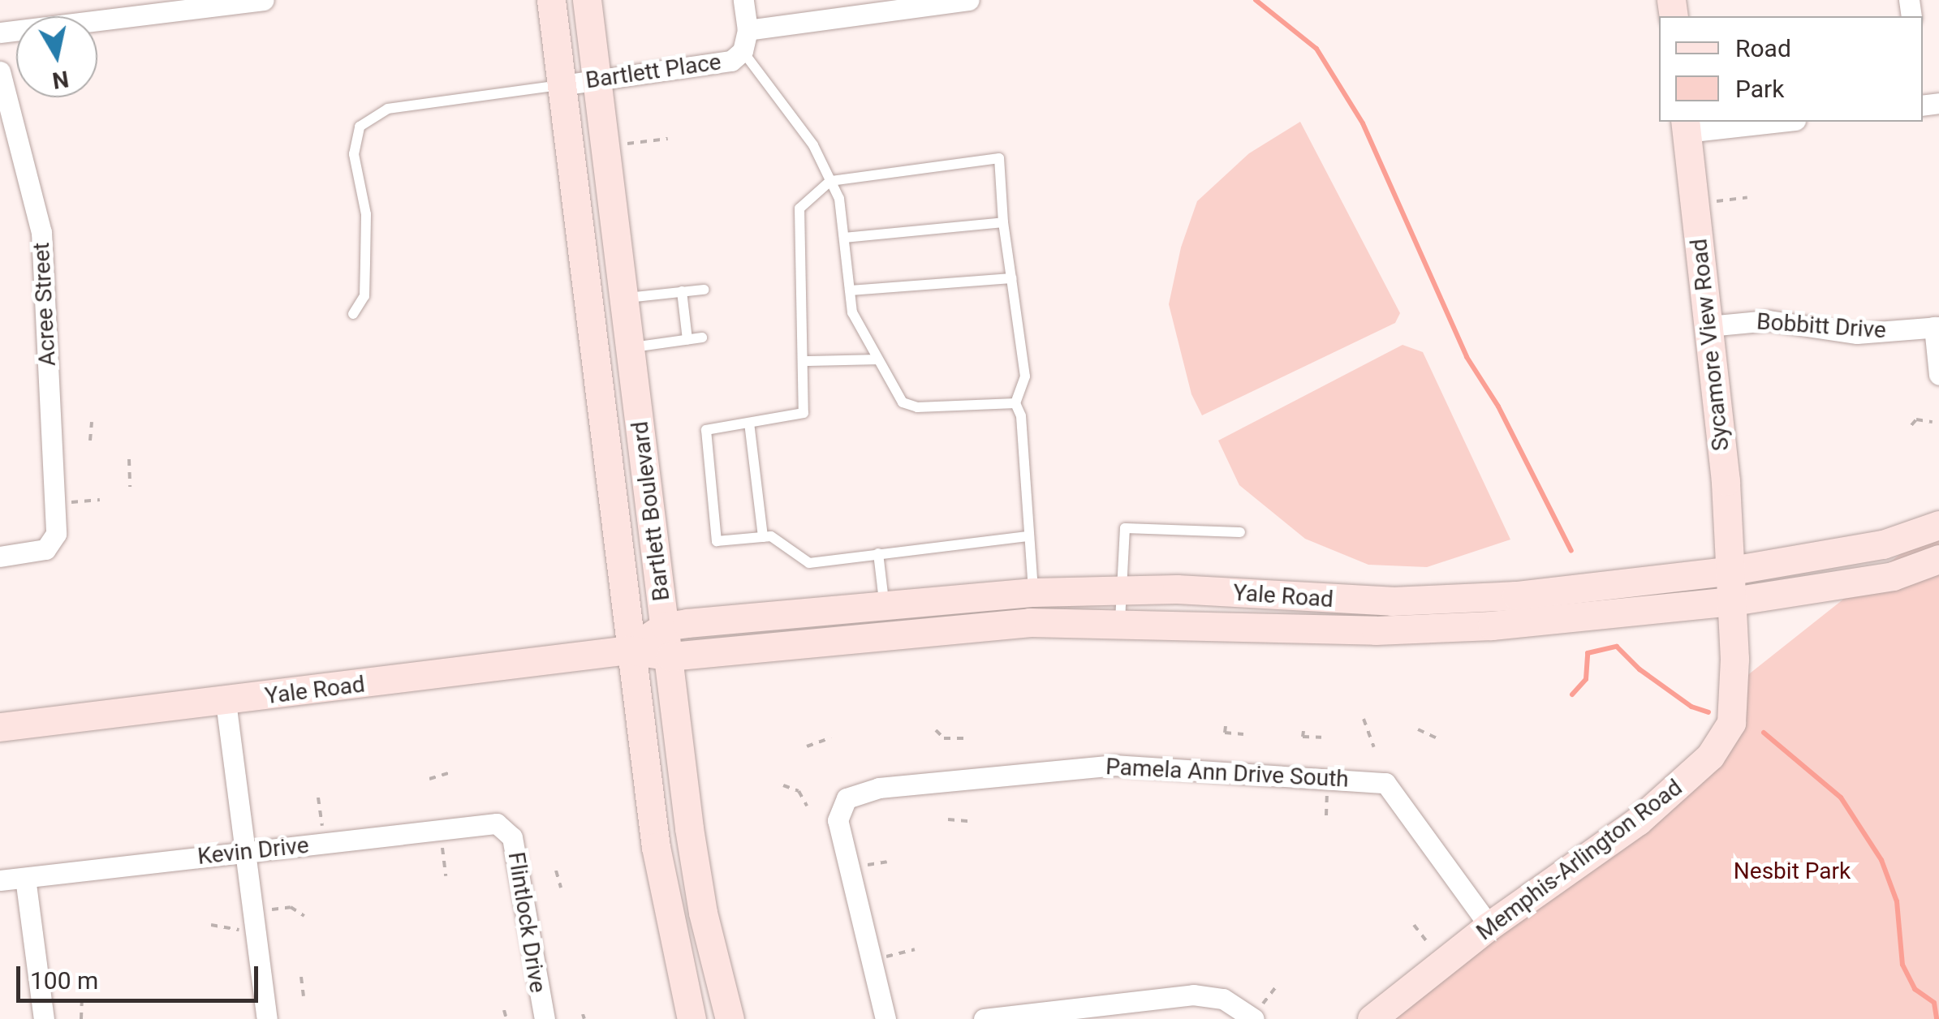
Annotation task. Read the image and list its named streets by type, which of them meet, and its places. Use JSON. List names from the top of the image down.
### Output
{
  "streets": {
    "main road": [
      "Sycamore View Road",
      "Bartlett Boulevard",
      "Yale Road",
      "Memphis-Arlington Road"
    ],
    "street": [
      "Bartlett Place",
      "Acree Street",
      "Bobbitt Drive",
      "Pamela Ann Drive South",
      "Kevin Drive",
      "Flintlock Drive"
    ]
  },
  "crossings": [
    ["Bartlett Place", "Bartlett Boulevard"],
    ["Bobbitt Drive", "Sycamore View Road"],
    ["Sycamore View Road", "Yale Road"],
    ["Sycamore View Road", "Memphis-Arlington Road"],
    ["Bartlett Boulevard", "Yale Road"],
    ["Yale Road", "Memphis-Arlington Road"],
    ["Pamela Ann Drive South", "Memphis-Arlington Road"],
    ["Kevin Drive", "Flintlock Drive"]
  ],
  "parks": ["Nesbit Park"],
  "legend": ["Road", "Park"],
  "scale_bar": "100 m",
  "north": "bottom"
}
